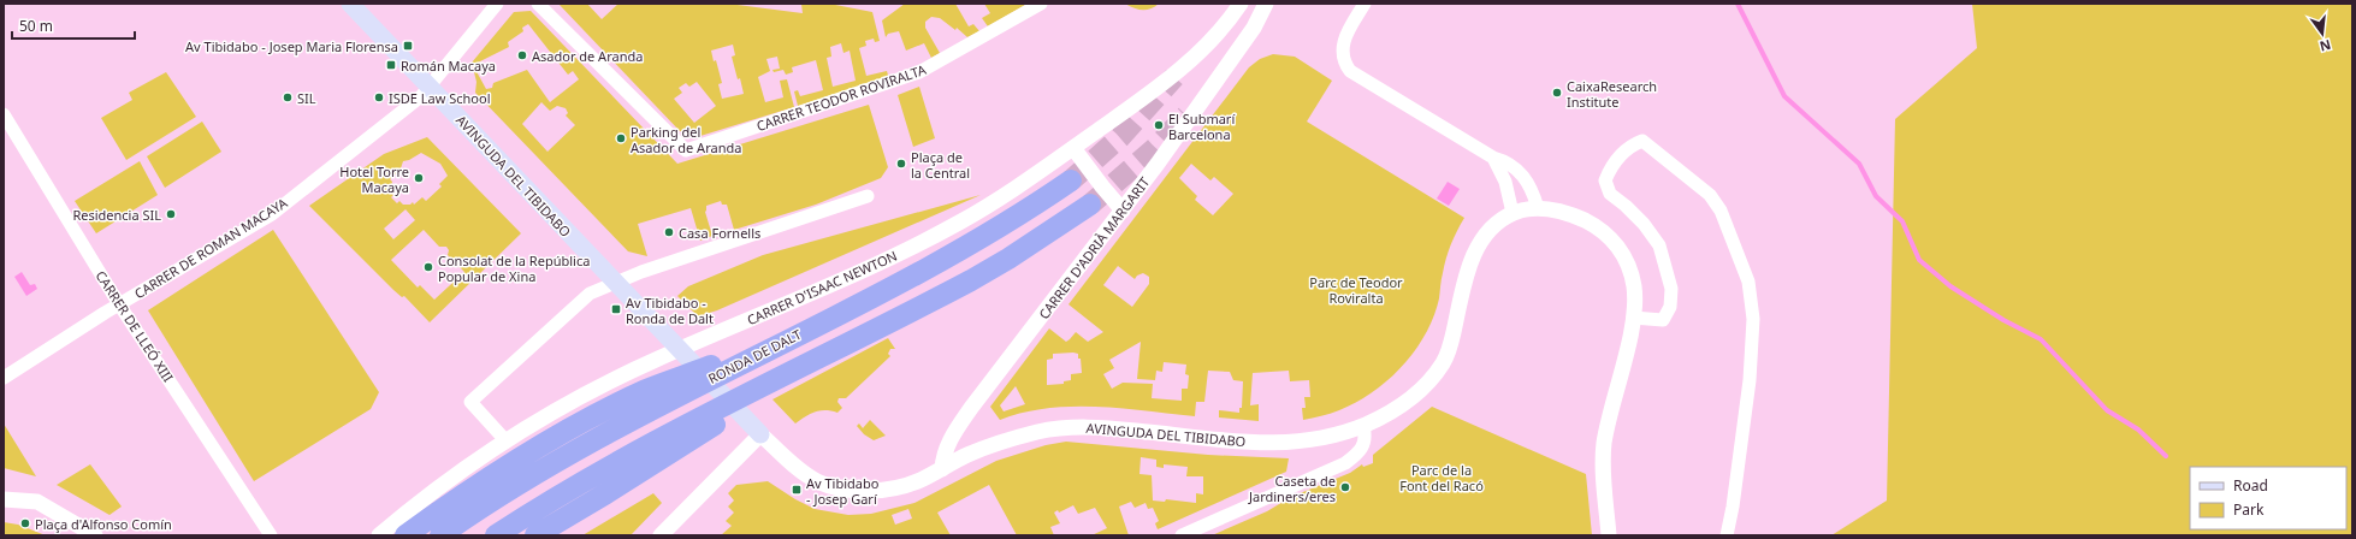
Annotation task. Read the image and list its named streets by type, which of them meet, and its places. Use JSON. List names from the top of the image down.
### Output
{
  "streets": {
    "highway": ["RONDA DE DALT"],
    "main road": ["AVINGUDA DEL TIBIDABO"],
    "street": [
      "CARRER TEODOR ROVIRALTA",
      "CARRER DE ROMAN MACAYA",
      "CARRER D'ADRIÀ MARGARIT",
      "CARRER D'ISAAC NEWTON",
      "CARRER DE LLEÓ XIII"
    ]
  },
  "crossings": [
    ["AVINGUDA DEL TIBIDABO", "CARRER DE ROMAN MACAYA"],
    ["AVINGUDA DEL TIBIDABO", "CARRER D'ADRIÀ MARGARIT"],
    ["AVINGUDA DEL TIBIDABO", "CARRER D'ISAAC NEWTON"],
    ["CARRER DE ROMAN MACAYA", "CARRER DE LLEÓ XIII"]
  ],
  "parks": ["Parc de Teodor Roviralta", "Parc de la Font del Racó"],
  "places": {
    "transit": [
      "Av Tibidabo - Josep Maria Florensa",
      "Román Macaya",
      "Av Tibidabo - Ronda de Dalt",
      "Av Tibidabo - Josep Garí"
    ],
    "other": [
      "Asador de Aranda",
      "CaixaResearch Institute",
      "SIL",
      "ISDE Law School",
      "El Submarí Barcelona",
      "Parking del Asador de Aranda",
      "Plaça de la Central",
      "Hotel Torre Macaya",
      "Residencia SIL",
      "Casa Fornells",
      "Consolat de la República Popular de Xina",
      "Caseta de Jardiners/eres",
      "Plaça d'Alfonso Comín"
    ]
  },
  "legend": ["Road", "Park"],
  "scale_bar": "50 m",
  "north": "bottom"
}
